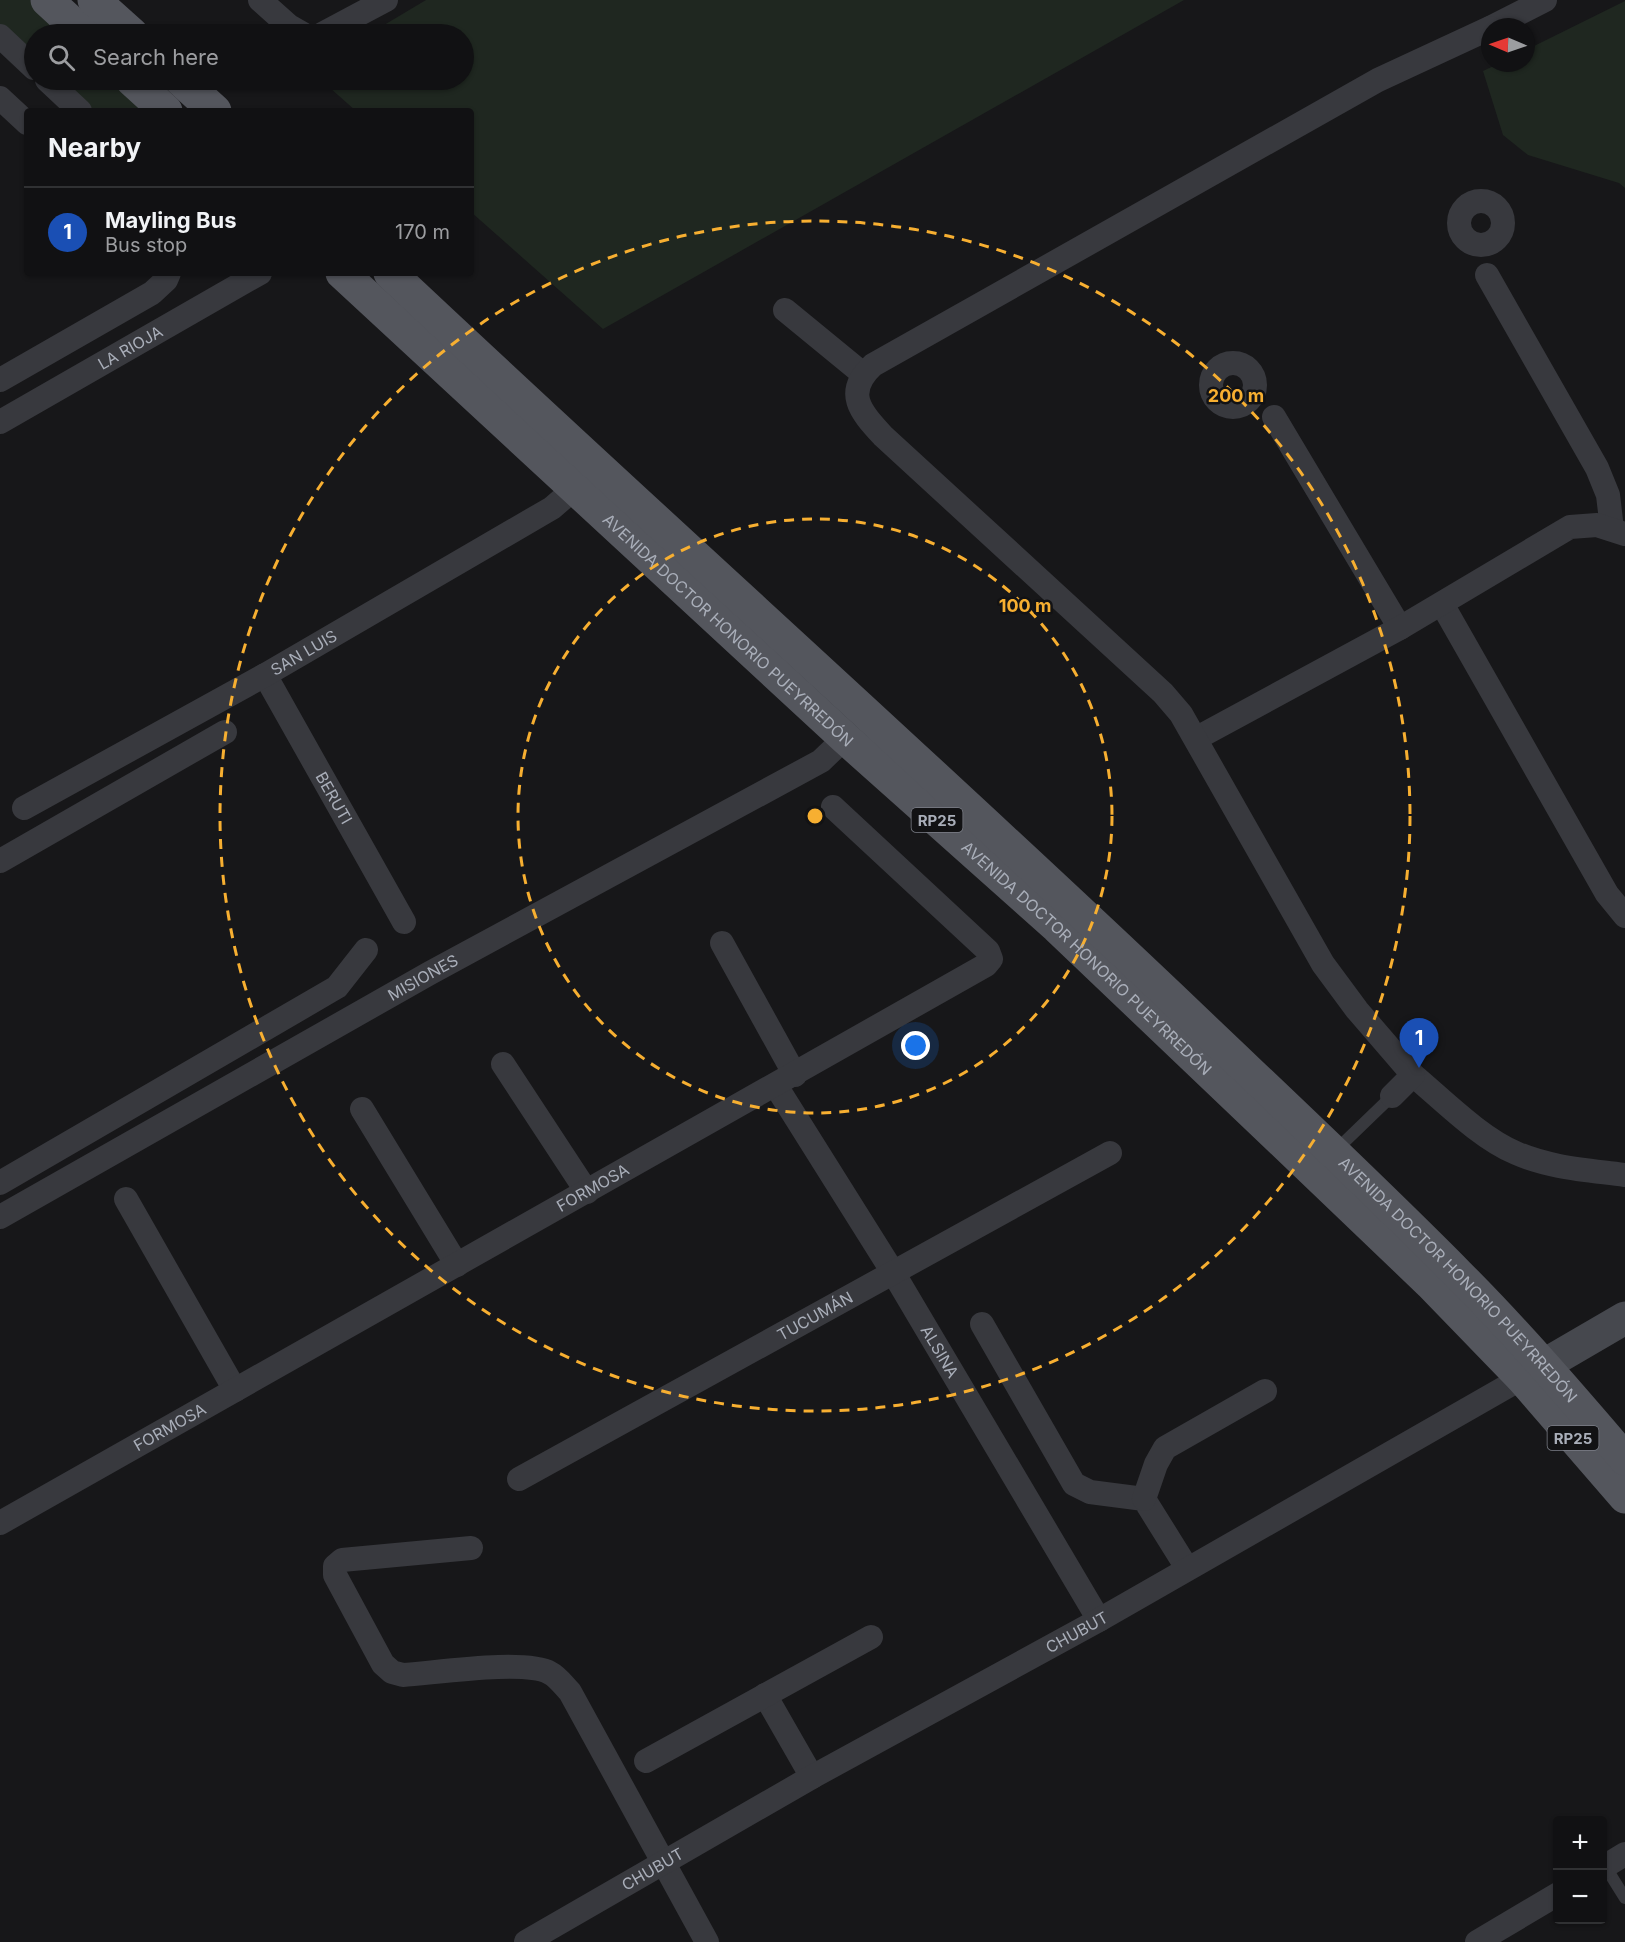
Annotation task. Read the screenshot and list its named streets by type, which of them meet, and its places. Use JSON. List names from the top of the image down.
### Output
{
  "streets": {
    "main road": ["AVENIDA DOCTOR HONORIO PUEYRREDÓN", "RP25"],
    "street": [
      "LA RIOJA",
      "SAN LUIS",
      "BERUTI",
      "MISIONES",
      "FORMOSA",
      "TUCUMÁN",
      "ALSINA",
      "CHUBUT"
    ]
  },
  "crossings": [
    ["AVENIDA DOCTOR HONORIO PUEYRREDÓN", "SAN LUIS"],
    ["AVENIDA DOCTOR HONORIO PUEYRREDÓN", "MISIONES"],
    ["AVENIDA DOCTOR HONORIO PUEYRREDÓN", "CHUBUT"],
    ["SAN LUIS", "BERUTI"],
    ["FORMOSA", "ALSINA"],
    ["TUCUMÁN", "ALSINA"],
    ["ALSINA", "CHUBUT"]
  ],
  "north": "left",
  "page": {
    "search": "Search here",
    "heading": "Nearby",
    "list": [
      {
        "mark": "1",
        "name": "Mayling Bus",
        "note": "Bus stop",
        "value": "170 m"
      }
    ],
    "pins": "1",
    "map_buttons": ["+", "−"]
  },
  "rings": ["200 m", "100 m"]
}
